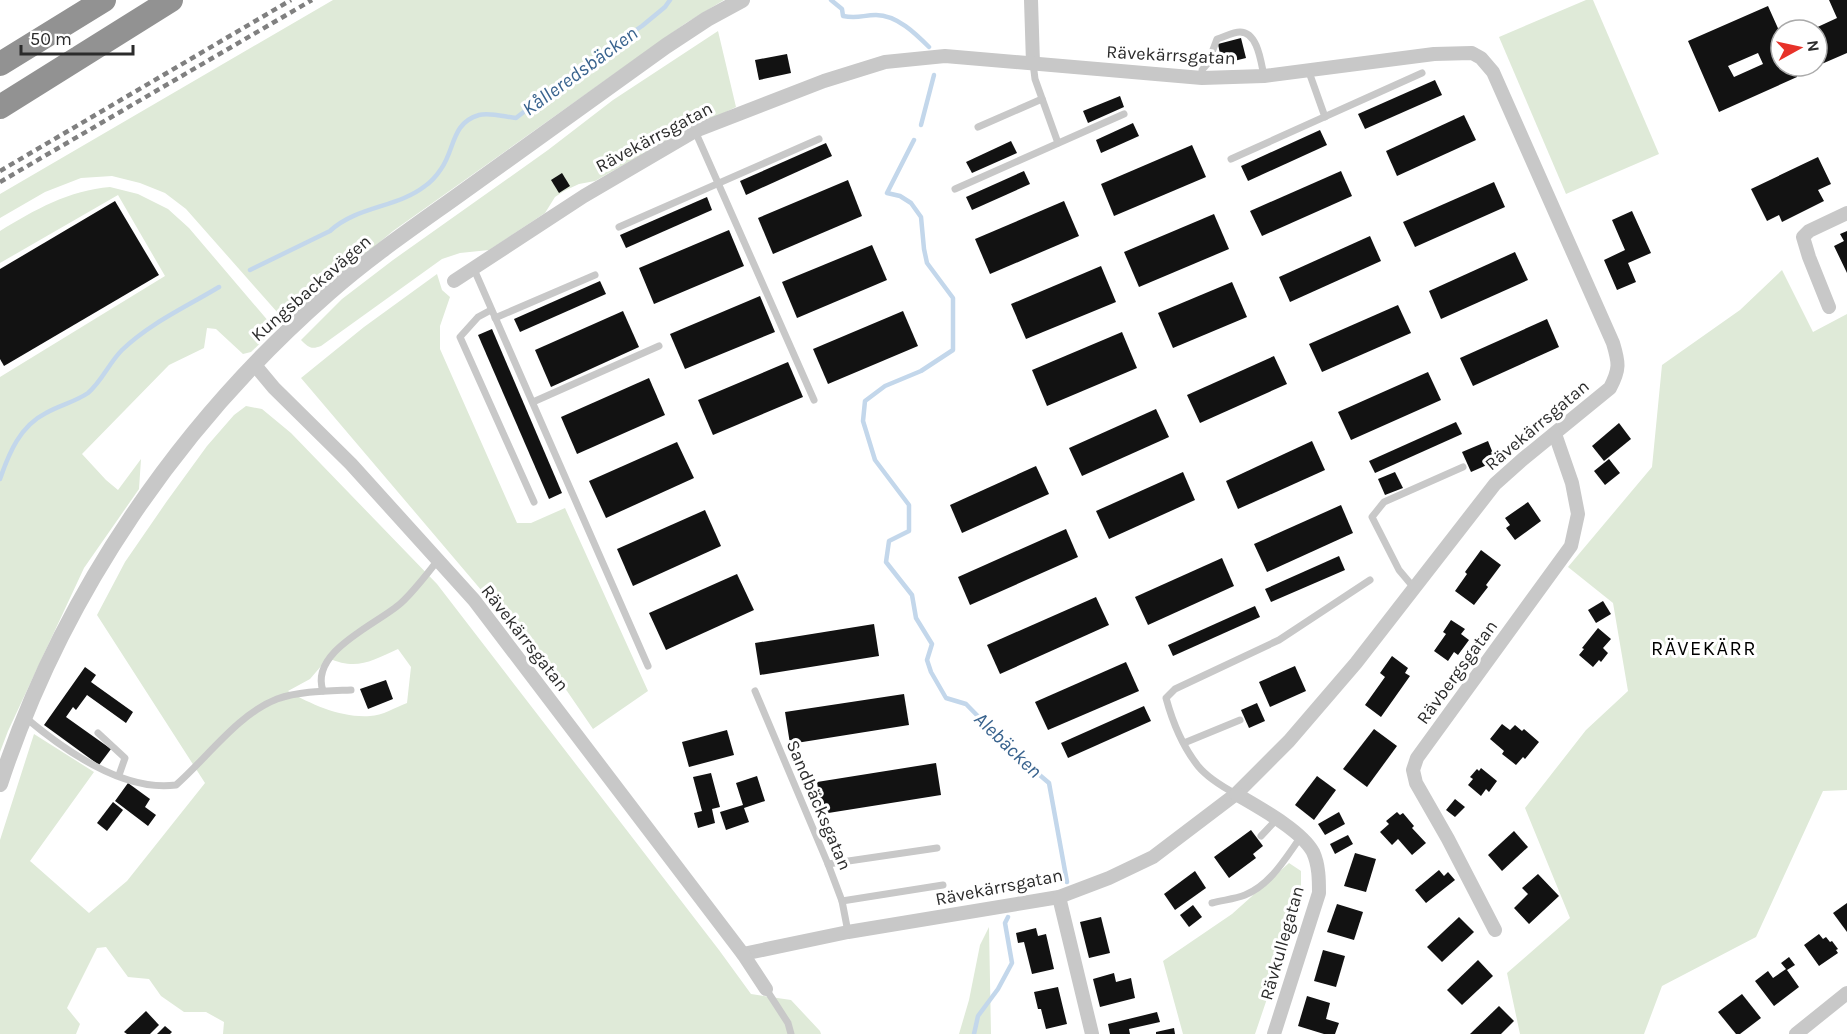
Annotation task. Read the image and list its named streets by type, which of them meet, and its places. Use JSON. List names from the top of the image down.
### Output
{
  "streets": {
    "street": [
      "Rävekärrsgatan",
      "Kungsbackavägen",
      "Rävbergsgatan",
      "Rävkullegatan"
    ],
    "lane": ["Sandbäcksgatan"]
  },
  "crossings": [
    ["Rävekärrsgatan", "Kungsbackavägen"],
    ["Rävekärrsgatan", "Rävbergsgatan"],
    ["Rävekärrsgatan", "Sandbäcksgatan"],
    ["Rävekärrsgatan", "Rävkullegatan"]
  ],
  "districts": ["RÄVEKÄRR"],
  "water": ["Kålleredsbäcken", "Alebäcken"],
  "scale_bar": "50 m",
  "north": "right"
}
